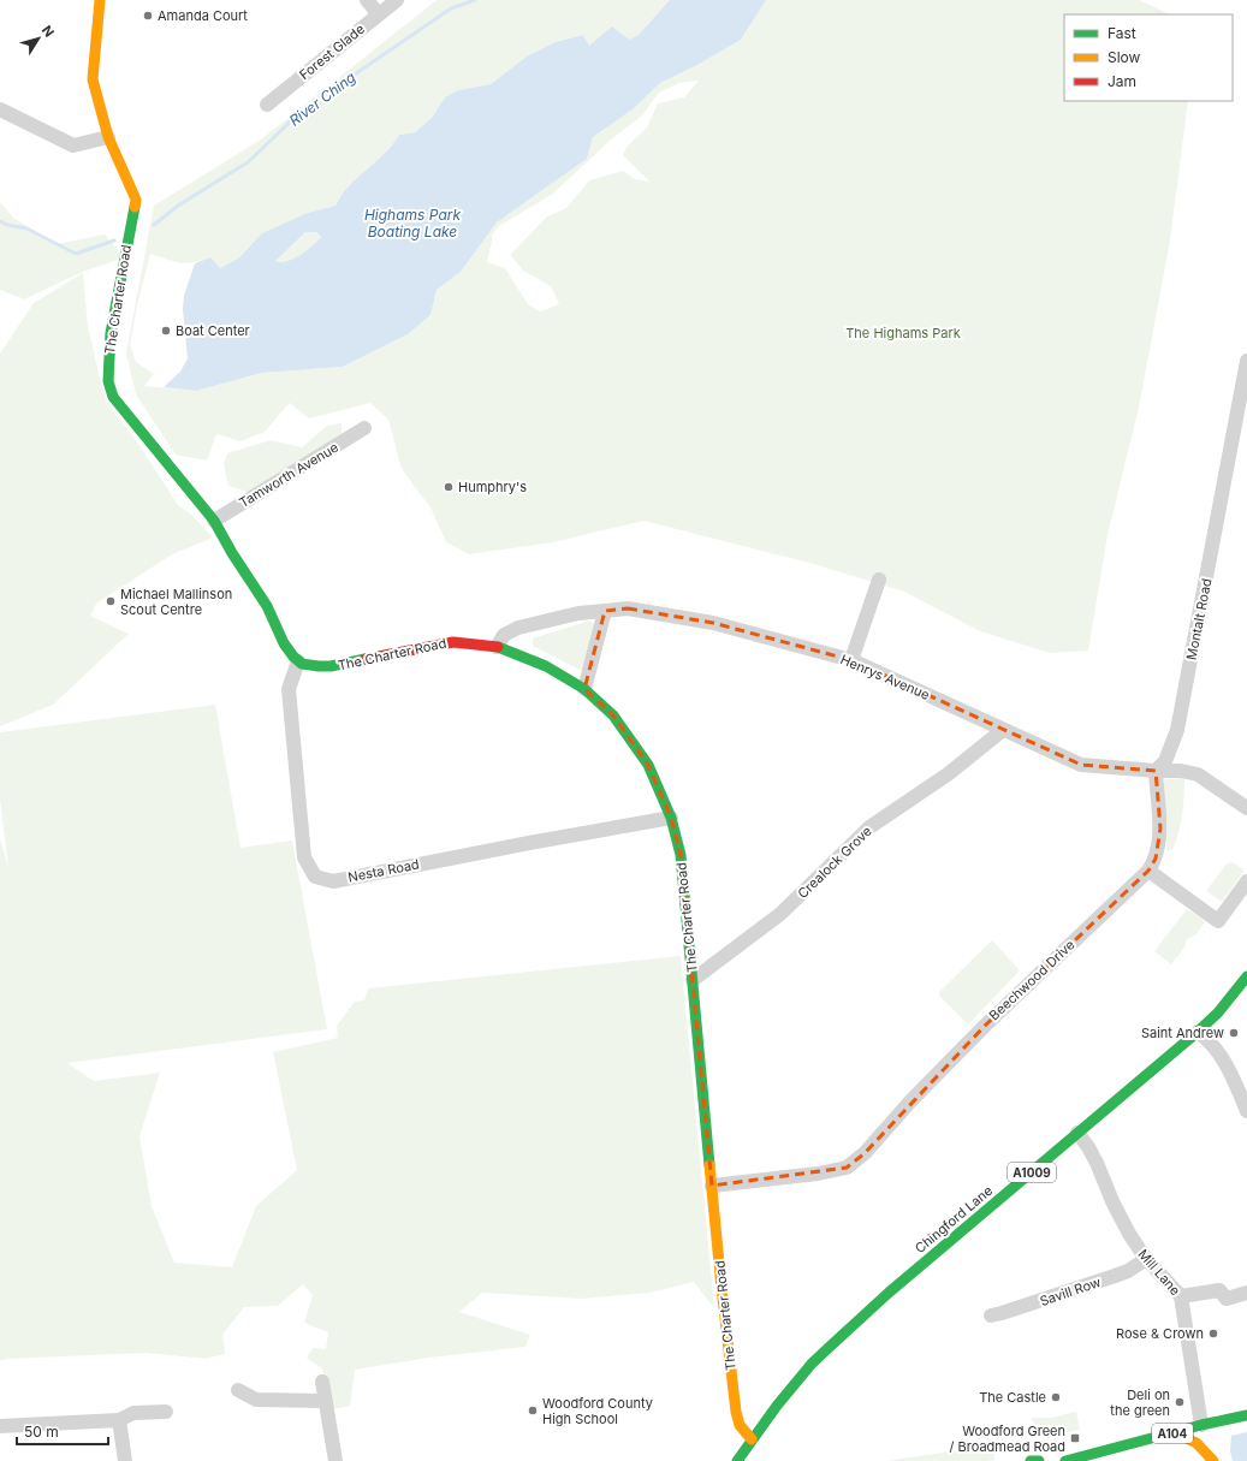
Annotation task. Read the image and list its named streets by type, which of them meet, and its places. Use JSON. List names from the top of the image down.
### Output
{
  "streets": {
    "street": [
      "Forest Glade",
      "The Charter Road",
      "Tamworth Avenue",
      "Montalt Road",
      "Henrys Avenue",
      "Crealock Grove",
      "Nesta Road",
      "Beechwood Drive",
      "A1009",
      "Chingford Lane",
      "Mill Lane",
      "Savill Row",
      "A104"
    ]
  },
  "crossings": [
    ["The Charter Road", "Tamworth Avenue"],
    ["The Charter Road", "Henrys Avenue"],
    ["The Charter Road", "Crealock Grove"],
    ["The Charter Road", "Nesta Road"],
    ["The Charter Road", "Beechwood Drive"],
    ["The Charter Road", "Chingford Lane"],
    ["Montalt Road", "Henrys Avenue"],
    ["Montalt Road", "Beechwood Drive"],
    ["Henrys Avenue", "Crealock Grove"],
    ["Henrys Avenue", "Beechwood Drive"],
    ["Chingford Lane", "Mill Lane"],
    ["Mill Lane", "Savill Row"],
    ["Mill Lane", "A104"]
  ],
  "water": ["River Ching", "Highams Park Boating Lake"],
  "parks": ["The Highams Park"],
  "places": {
    "other": [
      "Amanda Court",
      "Boat Center",
      "Humphry's",
      "Michael Mallinson Scout Centre",
      "Saint Andrew",
      "Rose & Crown",
      "The Castle",
      "Deli on the green",
      "Woodford County High School"
    ],
    "transit": ["Woodford Green / Broadmead Road"]
  },
  "legend": ["Fast", "Slow", "Jam"],
  "scale_bar": "50 m",
  "north": "top right"
}
